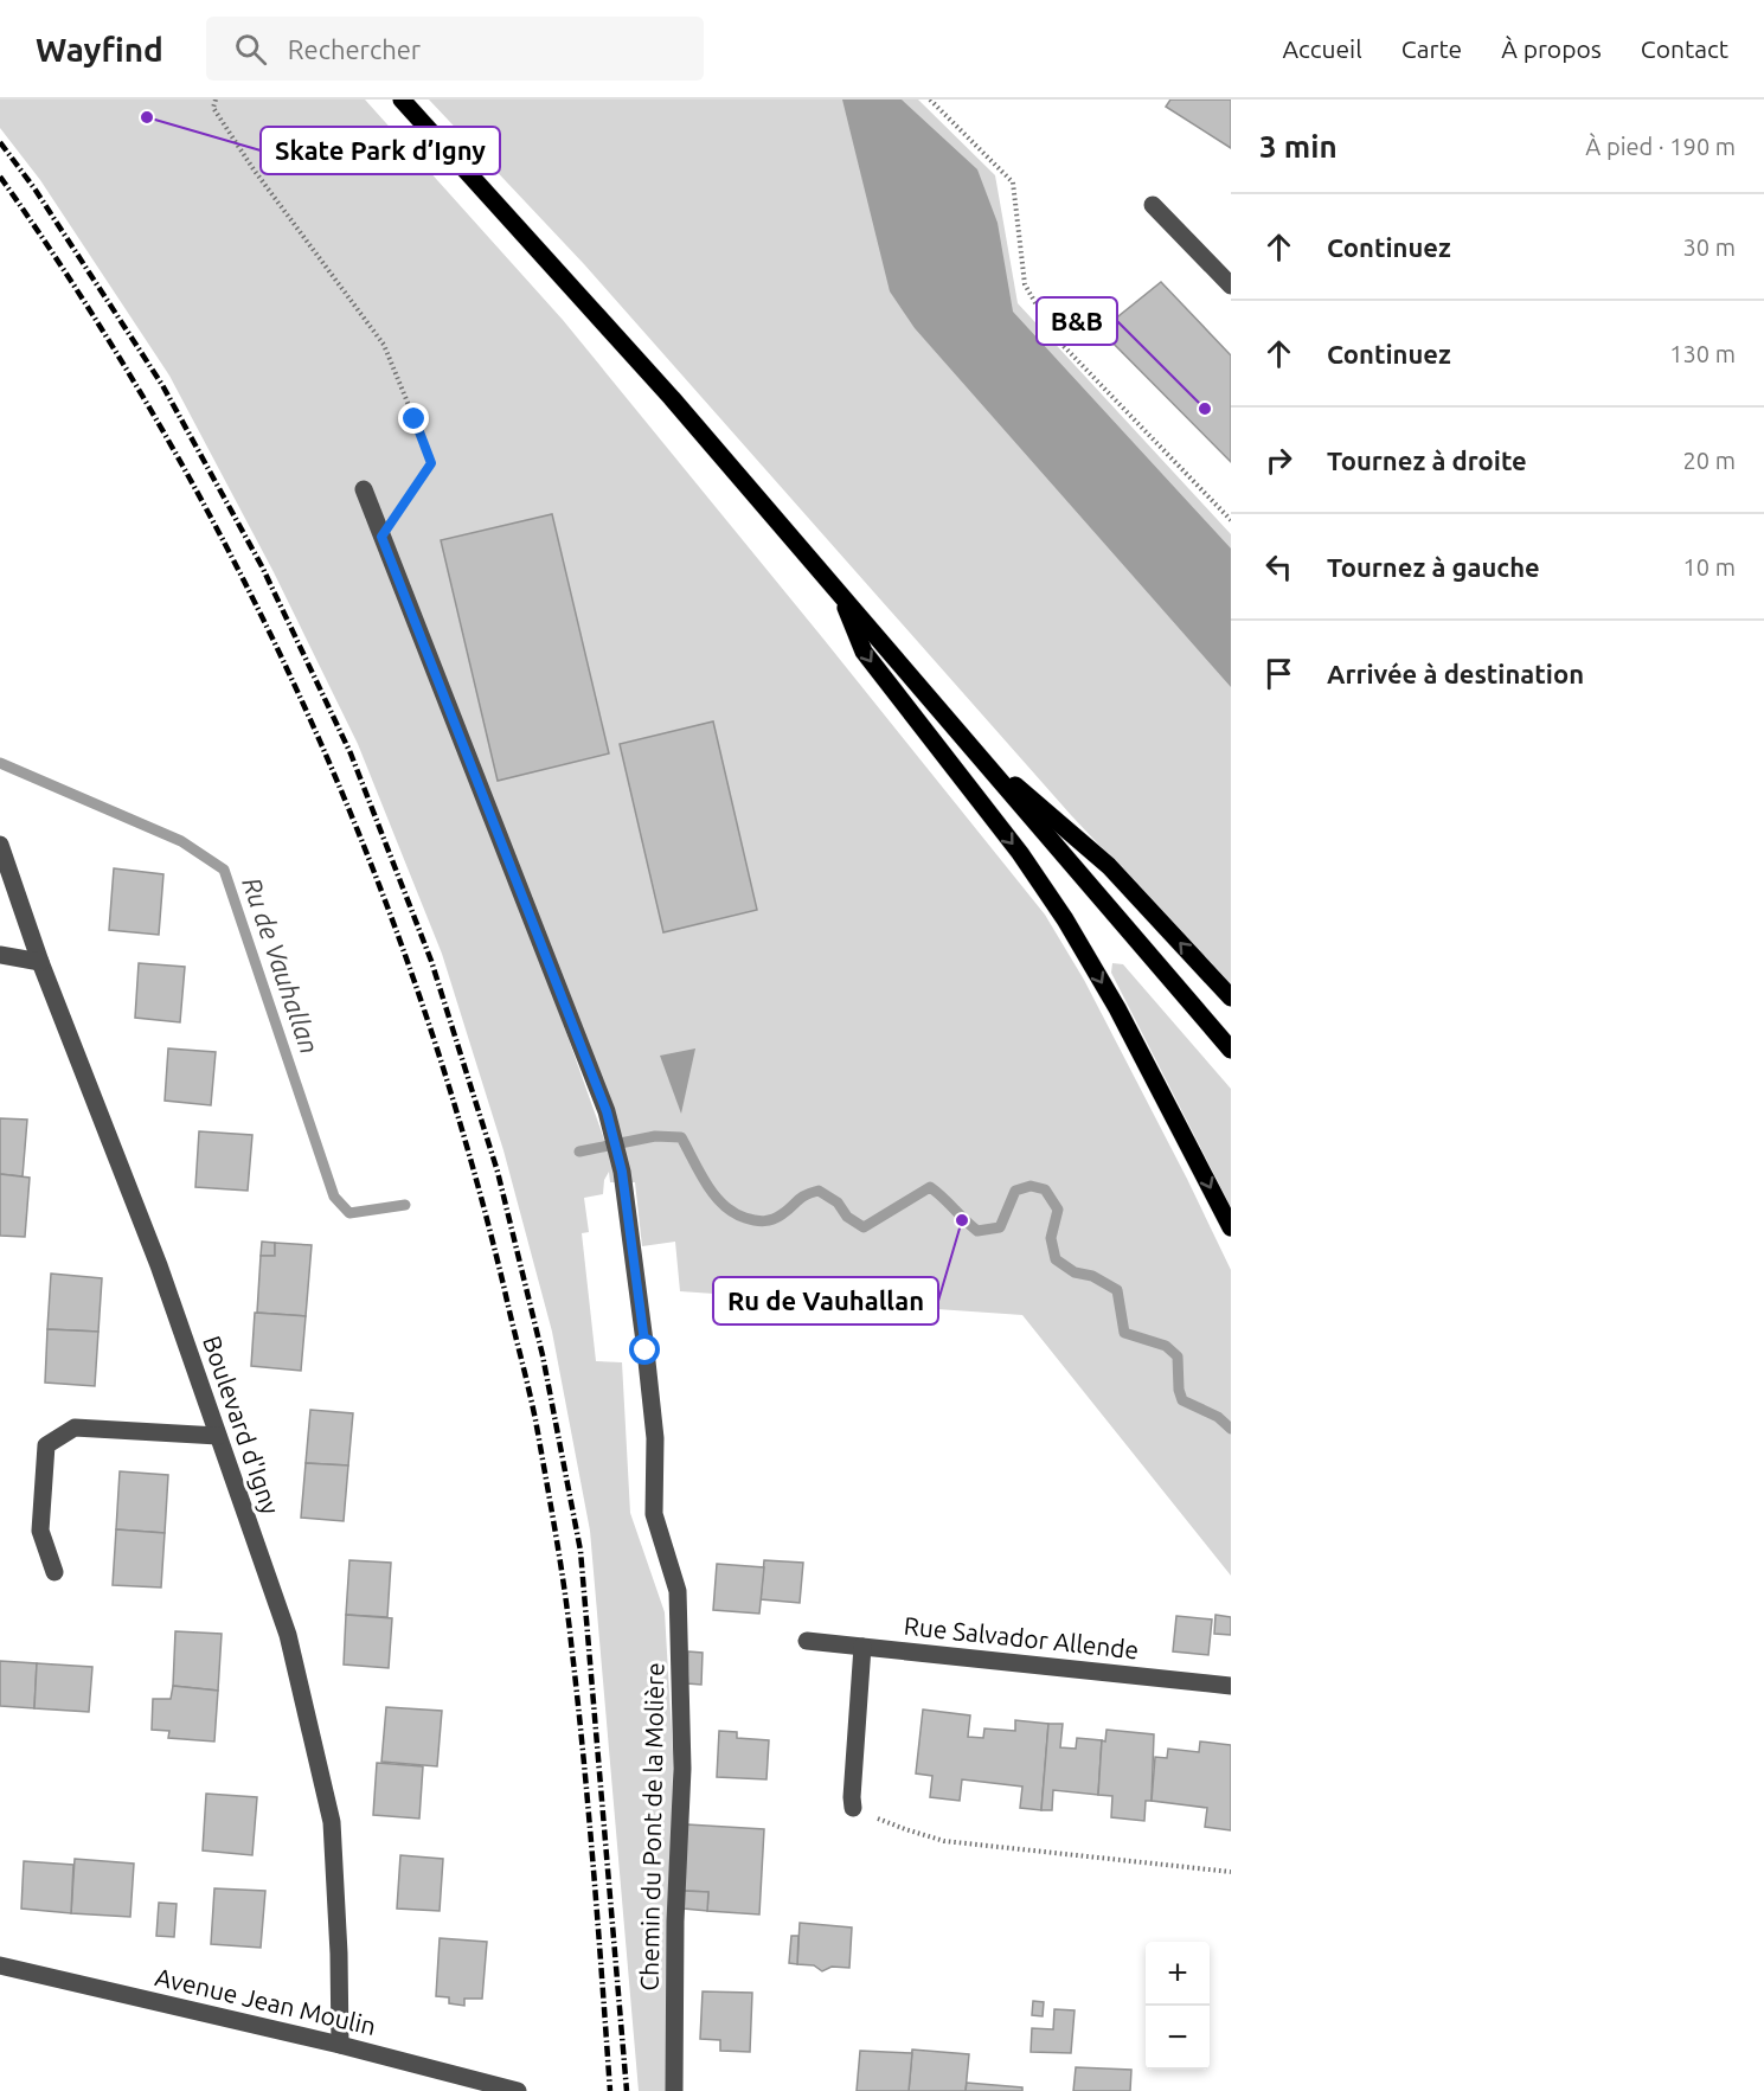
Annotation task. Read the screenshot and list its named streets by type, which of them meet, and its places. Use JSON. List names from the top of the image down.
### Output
{
  "streets": {
    "street": [
      "Boulevard d'Igny",
      "Rue Salvador Allende",
      "Chemin du Pont de la Molière",
      "Avenue Jean Moulin"
    ]
  },
  "crossings": [
    ["Boulevard d'Igny", "Avenue Jean Moulin"]
  ],
  "water": ["Ru de Vauhallan"],
  "places": ["Skate Park d’Igny", "B&B", "Ru de Vauhallan"],
  "page": {
    "header": "Wayfind",
    "search": "Rechercher",
    "nav": [
      "Accueil",
      "Carte",
      "À propos",
      "Contact"
    ],
    "heading": ["3 min", "À pied · 190 m"],
    "list": [
      ["Continuez", "30 m"],
      ["Continuez", "130 m"],
      ["Tournez à droite", "20 m"],
      ["Tournez à gauche", "10 m"],
      "Arrivée à destination"
    ],
    "map_buttons": ["+", "−"]
  }
}
